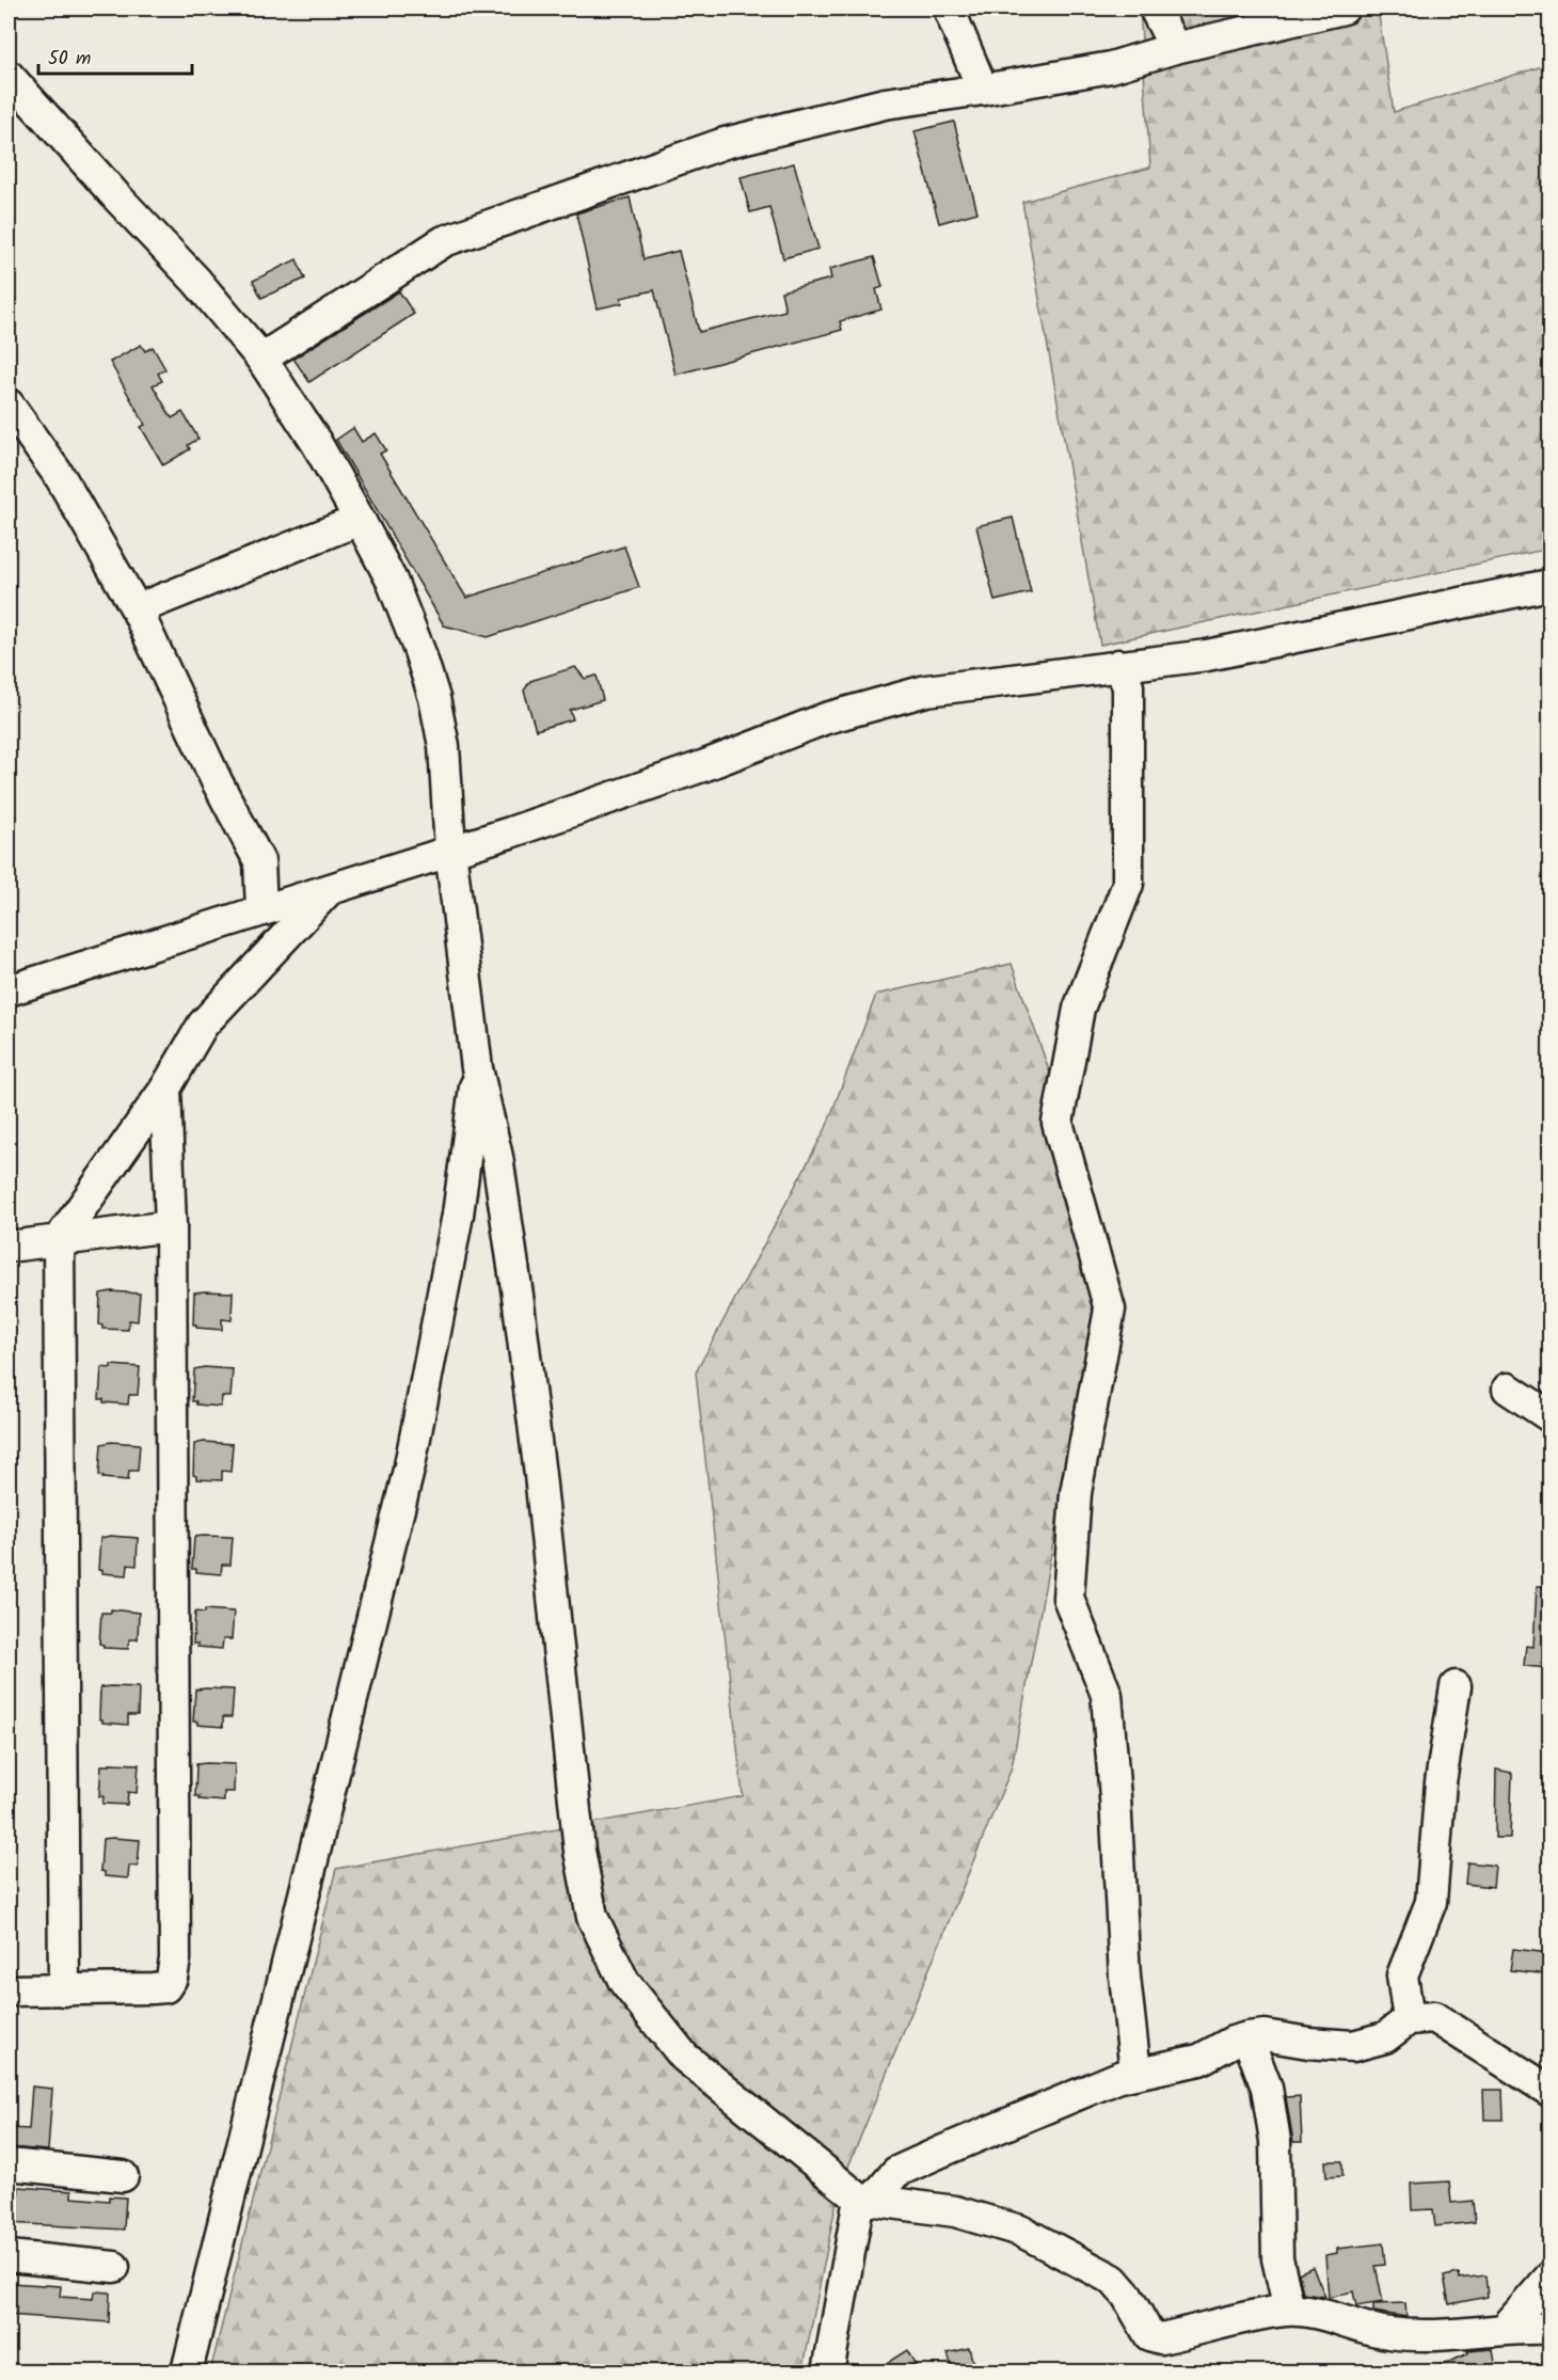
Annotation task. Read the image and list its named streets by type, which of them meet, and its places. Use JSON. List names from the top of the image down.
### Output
{
  "scale_bar": "50 m"
}
